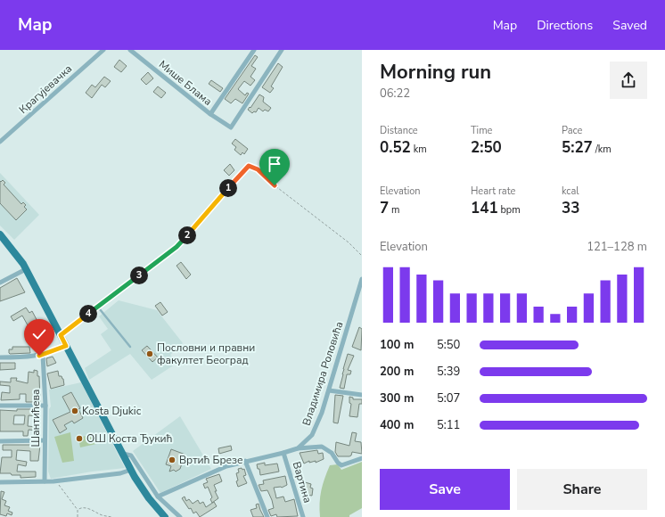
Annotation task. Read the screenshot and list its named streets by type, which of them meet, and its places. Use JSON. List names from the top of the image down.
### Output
{
  "streets": {
    "street": [
      "Мише Блама",
      "Крагујевачка",
      "Владимира Роловића",
      "Шантићева",
      "Вартина"
    ]
  },
  "crossings": [
    ["Владимира Роловића", "Вартина"]
  ],
  "places": [
    "Пословни и правни факултет Београд",
    "Kosta Djukic",
    "ОШ Коста Ђукић",
    "Вртић Брезе"
  ],
  "page": {
    "header": "Map",
    "nav": ["Map", "Directions", "Saved"],
    "heading": ["Morning run", "06:22"],
    "stats": [
      ["Distance", "0.52 km"],
      ["Time", "2:50"],
      ["Pace", "5:27 /km"],
      ["Elevation", "7 m"],
      ["Heart rate", "141 bpm"],
      ["kcal", "33"]
    ],
    "pins": [
      "1",
      "2",
      "3",
      "4"
    ],
    "chart": ["Elevation", "121–128 m"],
    "list": [
      {
        "name": "100 m",
        "note": "5:50"
      },
      {
        "name": "200 m",
        "note": "5:39"
      },
      {
        "name": "300 m",
        "note": "5:07"
      },
      {
        "name": "400 m",
        "note": "5:11"
      }
    ],
    "buttons": ["Save", "Share"]
  }
}
